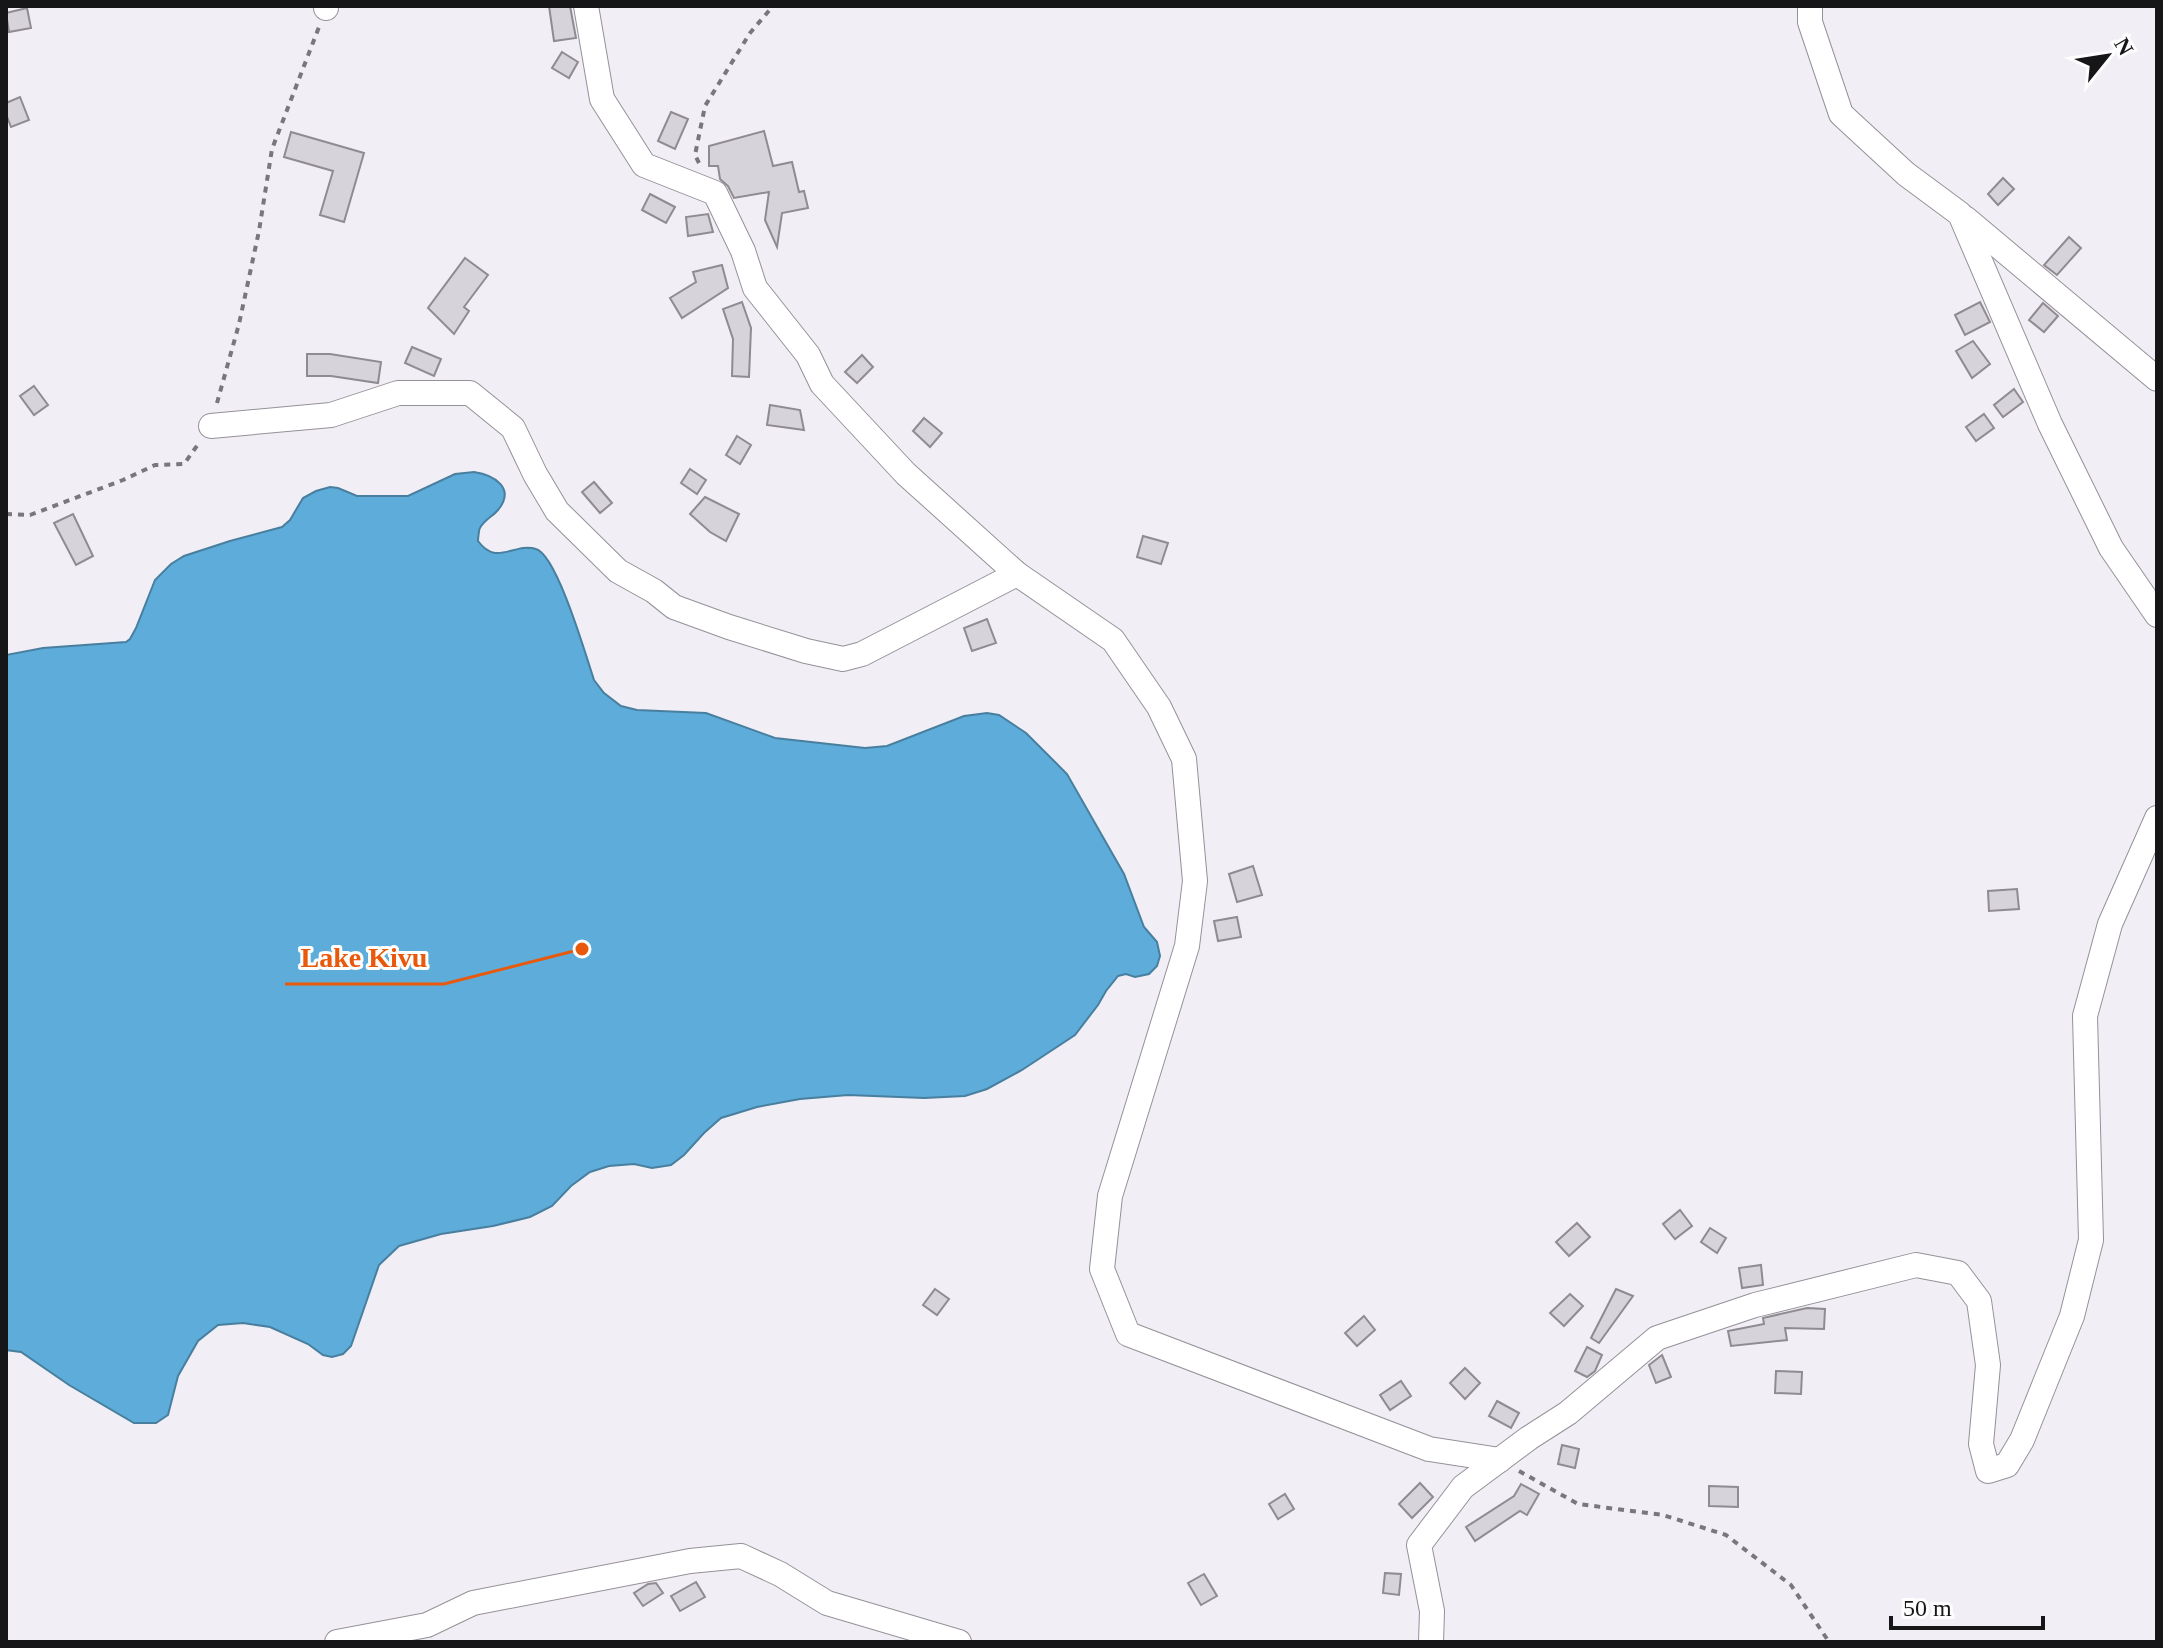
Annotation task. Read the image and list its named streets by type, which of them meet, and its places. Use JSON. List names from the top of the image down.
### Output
{
  "places": ["Lake Kivu"],
  "scale_bar": "50 m",
  "north": "top right"
}
